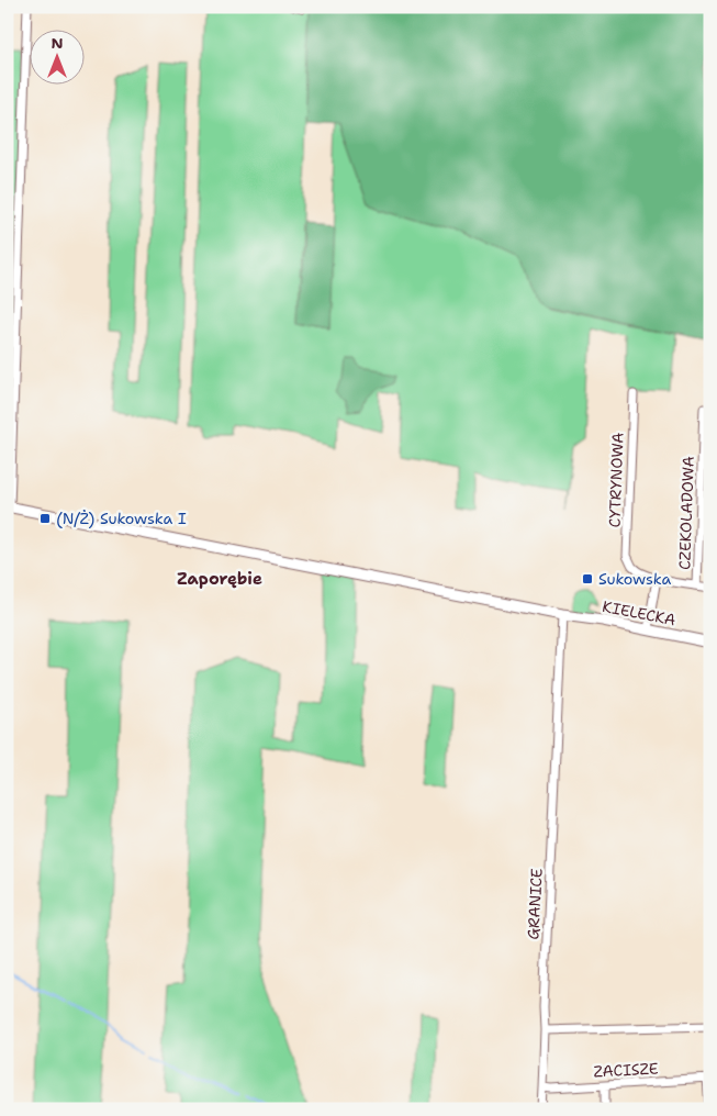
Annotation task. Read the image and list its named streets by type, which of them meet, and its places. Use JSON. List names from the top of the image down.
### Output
{
  "streets": {
    "street": [
      "CYTRYNOWA",
      "CZEKOLADOWA",
      "KIELECKA",
      "GRANICE",
      "ZACISZE"
    ]
  },
  "crossings": [
    ["KIELECKA", "GRANICE"]
  ],
  "districts": ["Zaporębie"],
  "places": {
    "transit": ["(N/Ż) Sukowska I", "Sukowska"]
  },
  "north": "top"
}
